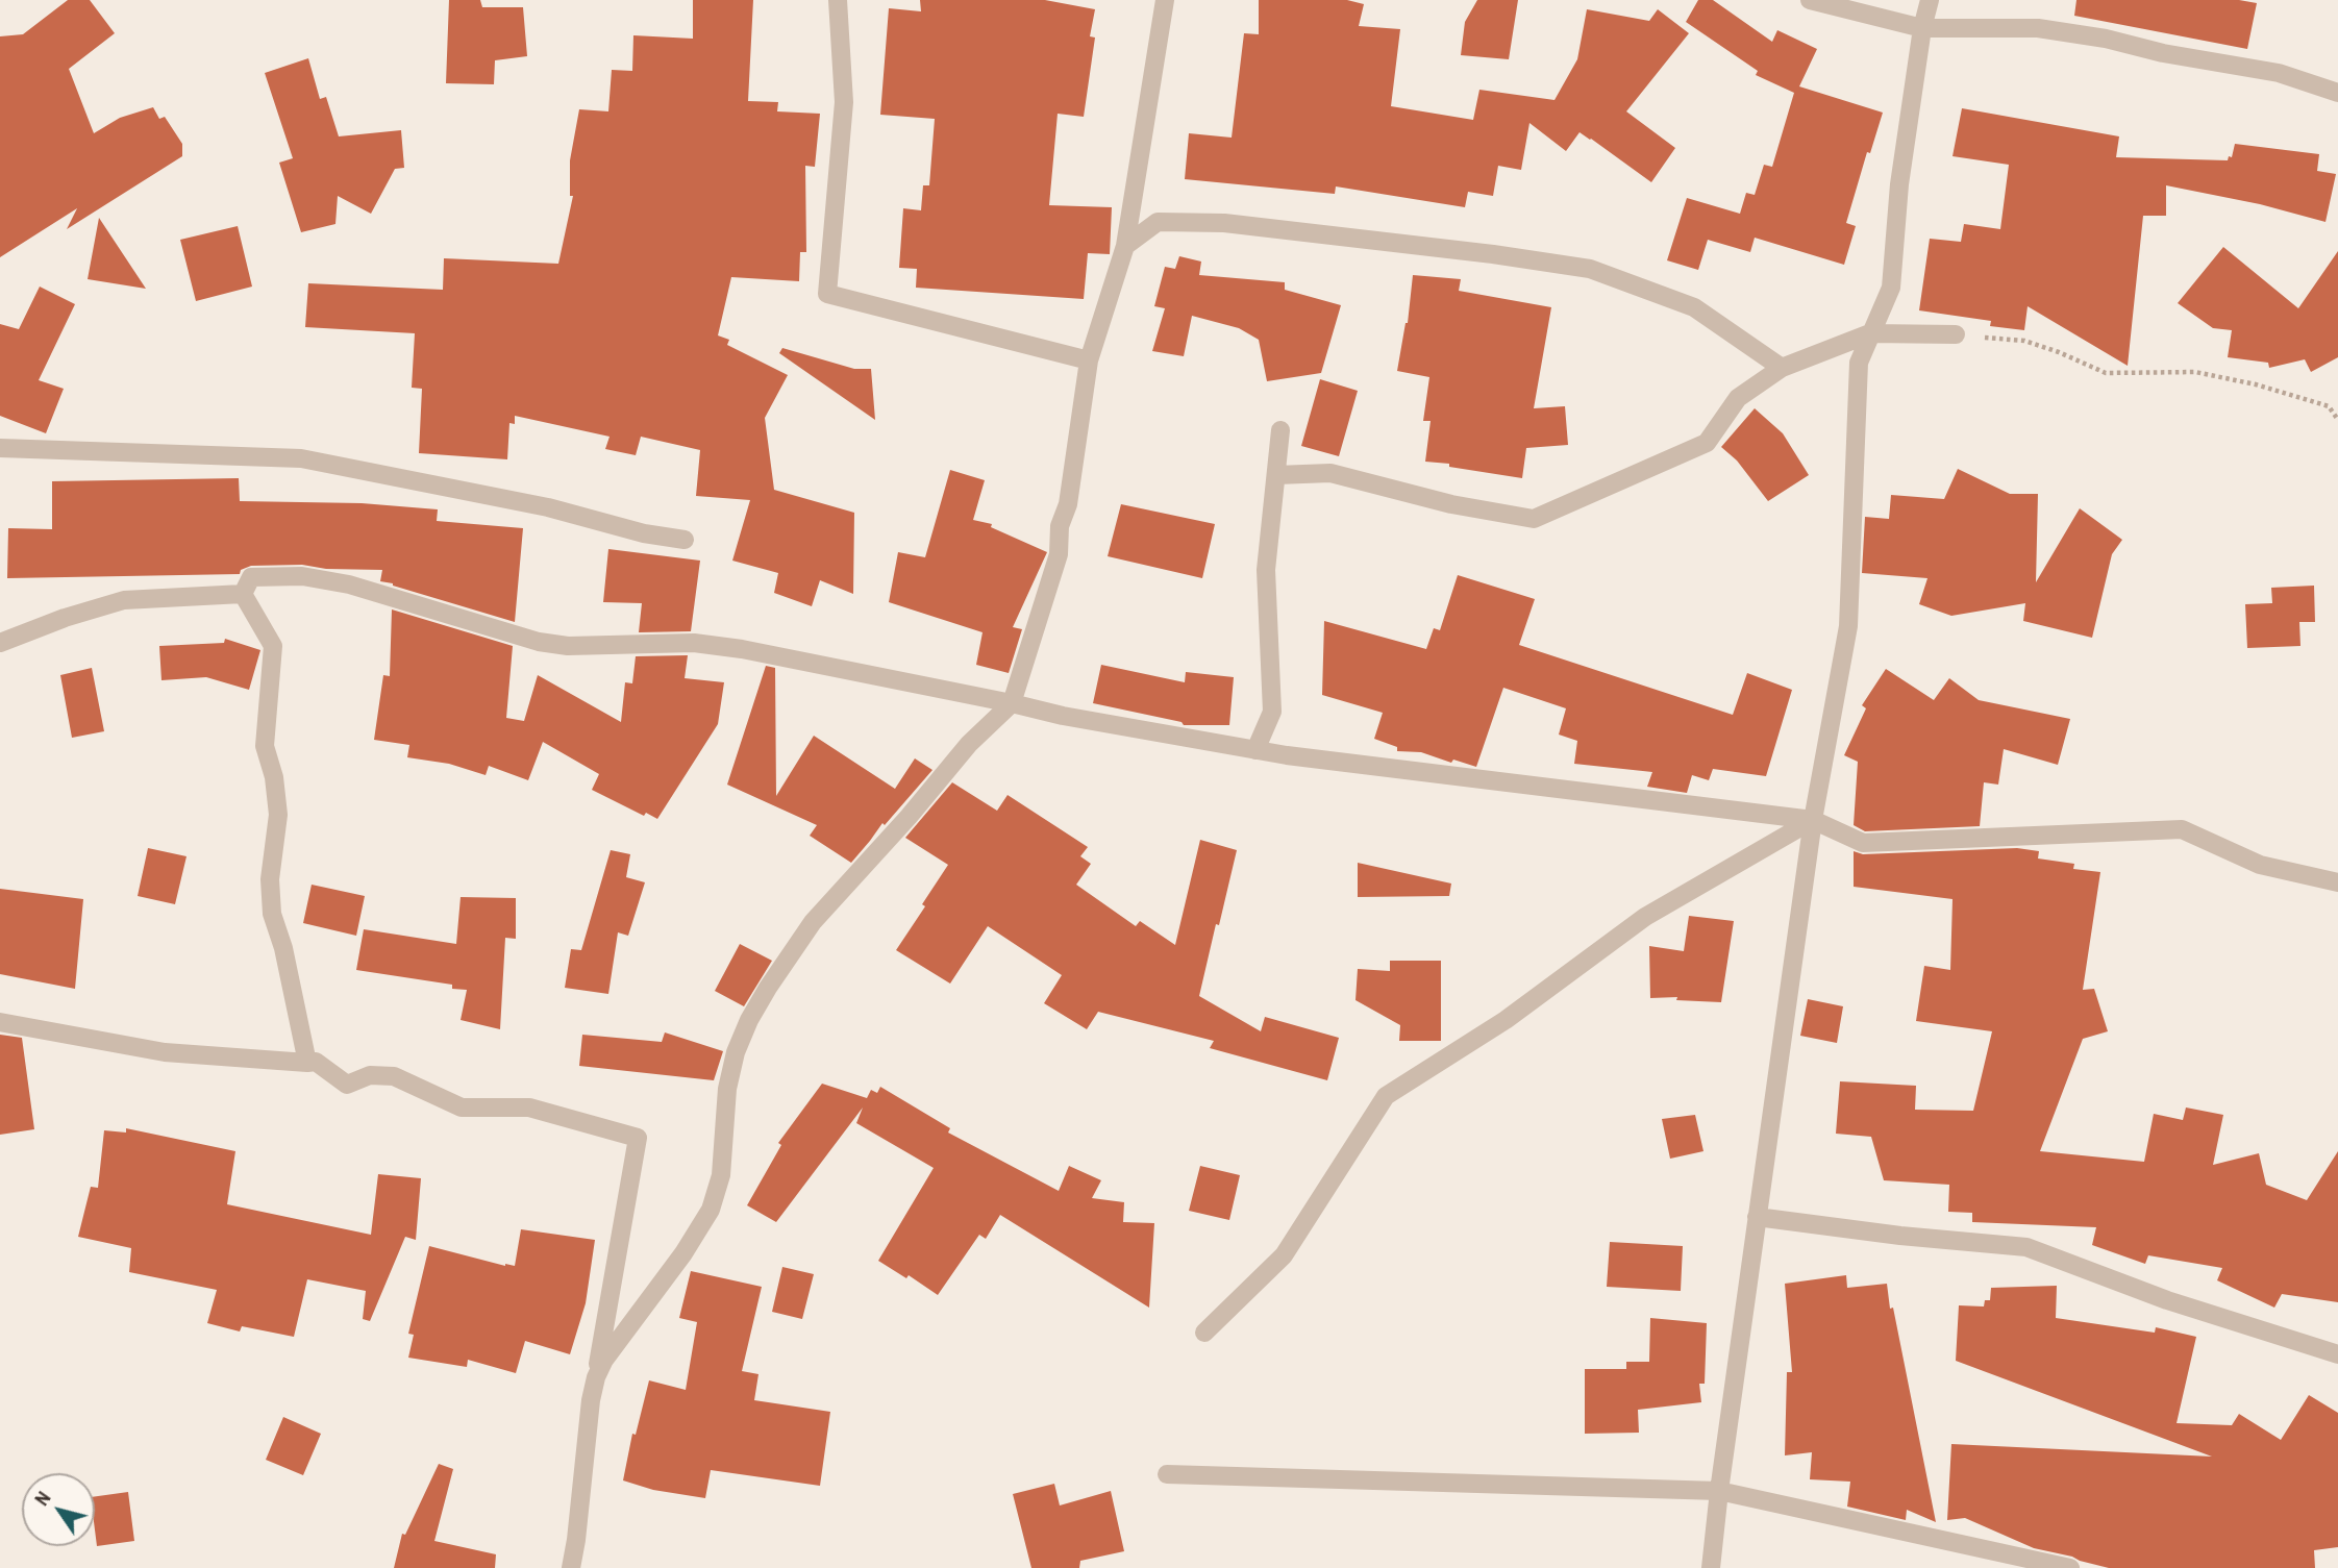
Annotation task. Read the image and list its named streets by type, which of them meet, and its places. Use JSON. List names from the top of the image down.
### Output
{
  "north": "top left"
}
